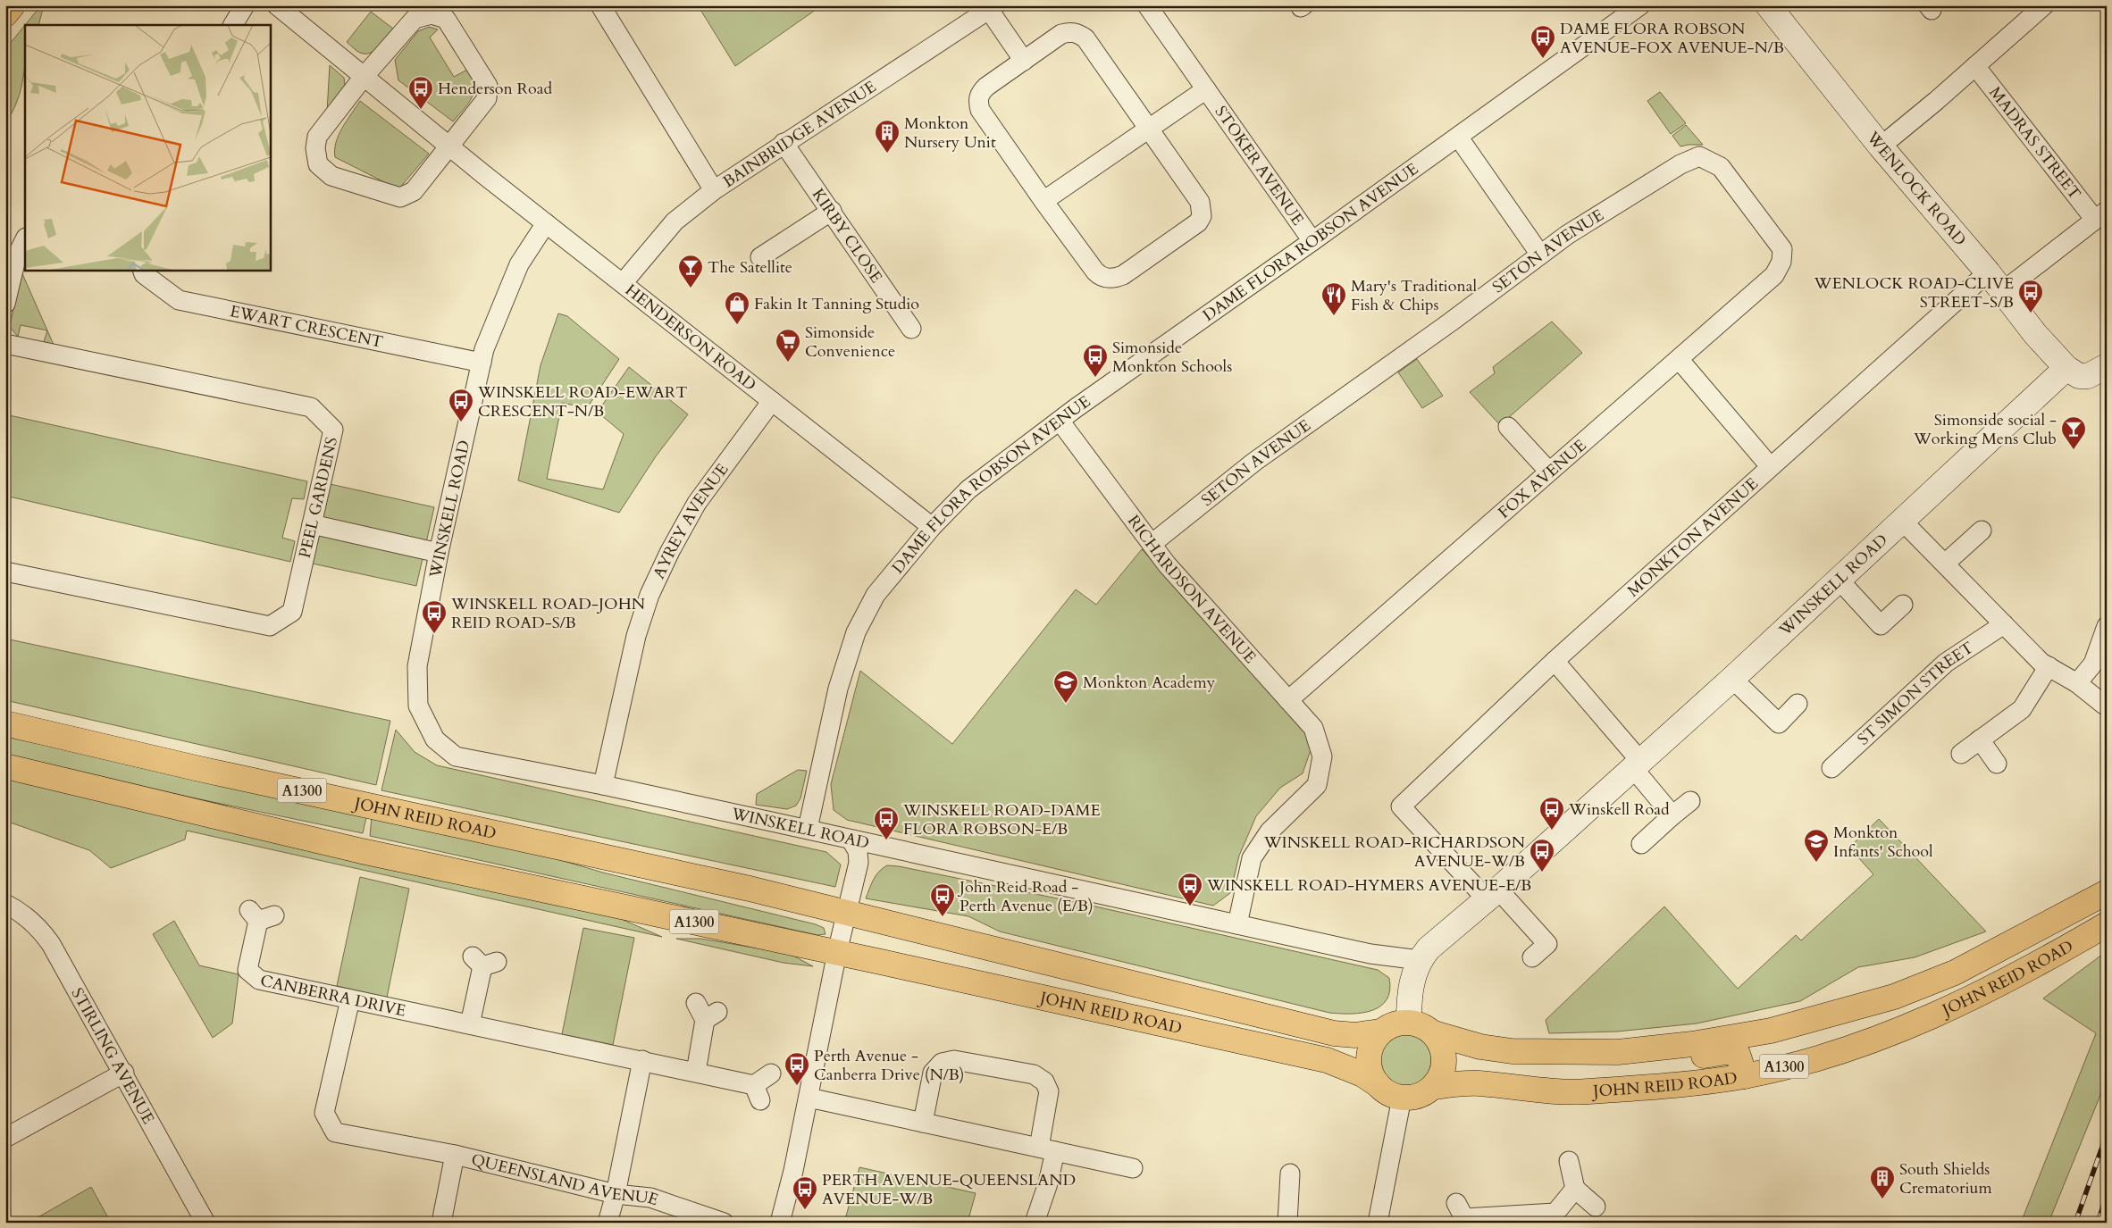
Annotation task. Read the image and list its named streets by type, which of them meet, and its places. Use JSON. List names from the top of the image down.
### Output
{
  "streets": {
    "main road": ["A1300", "JOHN REID ROAD"],
    "street": [
      "BAINBRIDGE AVENUE",
      "MADRAS STREET",
      "STOKER AVENUE",
      "WENLOCK ROAD",
      "KIRBY CLOSE",
      "DAME FLORA ROBSON AVENUE",
      "SETON AVENUE",
      "EWART CRESCENT",
      "HENDERSON ROAD",
      "FOX AVENUE",
      "PEEL GARDENS",
      "WINSKELL ROAD",
      "AYREY AVENUE",
      "MONKTON AVENUE",
      "RICHARDSON AVENUE",
      "ST SIMON STREET",
      "CANBERRA DRIVE",
      "STIRLING AVENUE",
      "QUEENSLAND AVENUE"
    ]
  },
  "crossings": [
    ["BAINBRIDGE AVENUE", "KIRBY CLOSE"],
    ["BAINBRIDGE AVENUE", "HENDERSON ROAD"],
    ["MADRAS STREET", "MONKTON AVENUE"],
    ["STOKER AVENUE", "DAME FLORA ROBSON AVENUE"],
    ["WENLOCK ROAD", "WINSKELL ROAD"],
    ["WENLOCK ROAD", "MONKTON AVENUE"],
    ["DAME FLORA ROBSON AVENUE", "HENDERSON ROAD"],
    ["DAME FLORA ROBSON AVENUE", "WINSKELL ROAD"],
    ["DAME FLORA ROBSON AVENUE", "RICHARDSON AVENUE"],
    ["SETON AVENUE", "FOX AVENUE"],
    ["SETON AVENUE", "RICHARDSON AVENUE"],
    ["EWART CRESCENT", "WINSKELL ROAD"],
    ["HENDERSON ROAD", "WINSKELL ROAD"],
    ["HENDERSON ROAD", "AYREY AVENUE"],
    ["FOX AVENUE", "RICHARDSON AVENUE"],
    ["WINSKELL ROAD", "AYREY AVENUE"],
    ["WINSKELL ROAD", "MONKTON AVENUE"],
    ["WINSKELL ROAD", "RICHARDSON AVENUE"],
    ["CANBERRA DRIVE", "QUEENSLAND AVENUE"]
  ],
  "places": {
    "bus stop": [
      "DAME FLORA ROBSON AVENUE-FOX AVENUE-N/B",
      "Henderson Road",
      "WENLOCK ROAD-CLIVE STREET-S/B",
      "Simonside Monkton Schools",
      "WINSKELL ROAD-EWART CRESCENT-N/B",
      "WINSKELL ROAD-JOHN REID ROAD-S/B",
      "Winskell Road",
      "WINSKELL ROAD-DAME FLORA ROBSON-E/B",
      "WINSKELL ROAD-RICHARDSON AVENUE-W/B",
      "WINSKELL ROAD-HYMERS AVENUE-E/B",
      "John Reid Road - Perth Avenue (E/B)",
      "Perth Avenue - Canberra Drive (N/B)",
      "PERTH AVENUE-QUEENSLAND AVENUE-W/B"
    ],
    "building": ["Monkton Nursery Unit", "South Shields Crematorium"],
    "bar": ["The Satellite", "Simonside social - Working Mens Club"],
    "restaurant": ["Mary's Traditional Fish & Chips"],
    "shop": ["Fakin It Tanning Studio"],
    "supermarket": ["Simonside Convenience"],
    "school or university": ["Monkton Academy", "Monkton Infants' School"]
  }
}
